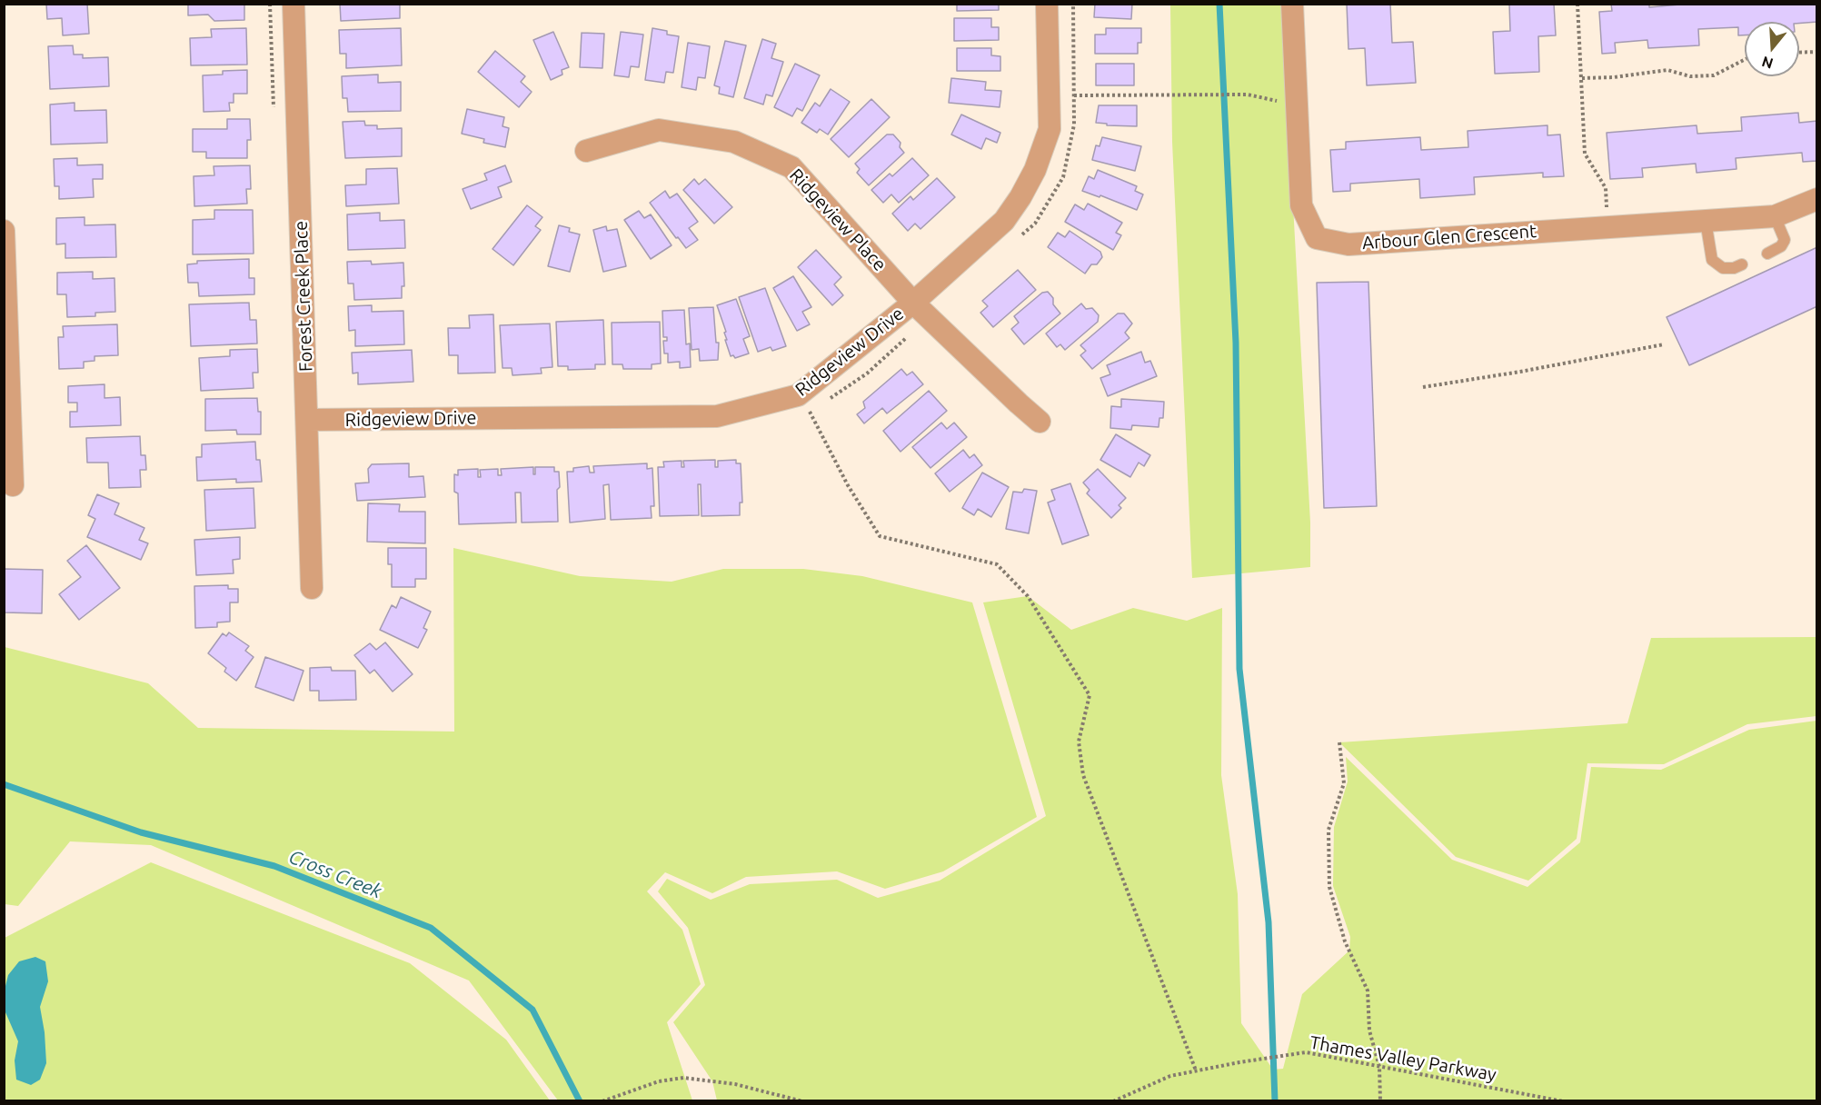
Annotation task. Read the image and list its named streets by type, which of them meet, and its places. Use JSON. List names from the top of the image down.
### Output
{
  "streets": {
    "street": [
      "Ridgeview Place",
      "Arbour Glen Crescent",
      "Forest Creek Place",
      "Ridgeview Drive"
    ],
    "path": ["Thames Valley Parkway"]
  },
  "crossings": [
    ["Ridgeview Place", "Ridgeview Drive"],
    ["Forest Creek Place", "Ridgeview Drive"]
  ],
  "water": ["Cross Creek"],
  "north": "bottom"
}
